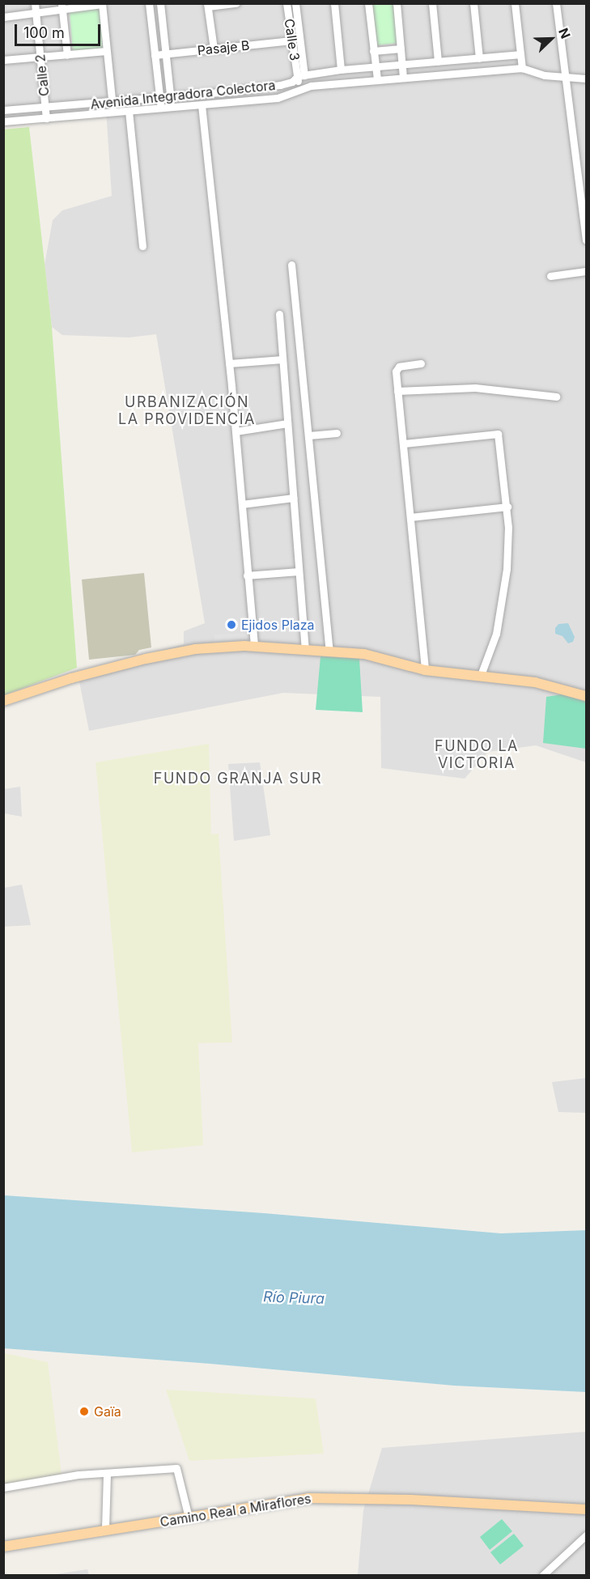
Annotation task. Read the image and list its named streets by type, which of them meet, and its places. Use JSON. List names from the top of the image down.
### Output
{
  "streets": {
    "main road": ["Camino Real a Miraflores"],
    "street": [
      "Calle 3",
      "Pasaje B",
      "Calle 2",
      "Avenida Integradora Colectora"
    ]
  },
  "crossings": [
    ["Calle 3", "Pasaje B"],
    ["Calle 3", "Avenida Integradora Colectora"],
    ["Calle 2", "Avenida Integradora Colectora"]
  ],
  "districts": ["URBANIZACIÓN LA PROVIDENCIA", "FUNDO LA VICTORIA", "FUNDO GRANJA SUR"],
  "water": ["Río Piura"],
  "places": ["Ejidos Plaza", "Gaïa"],
  "scale_bar": "100 m",
  "north": "top right"
}
